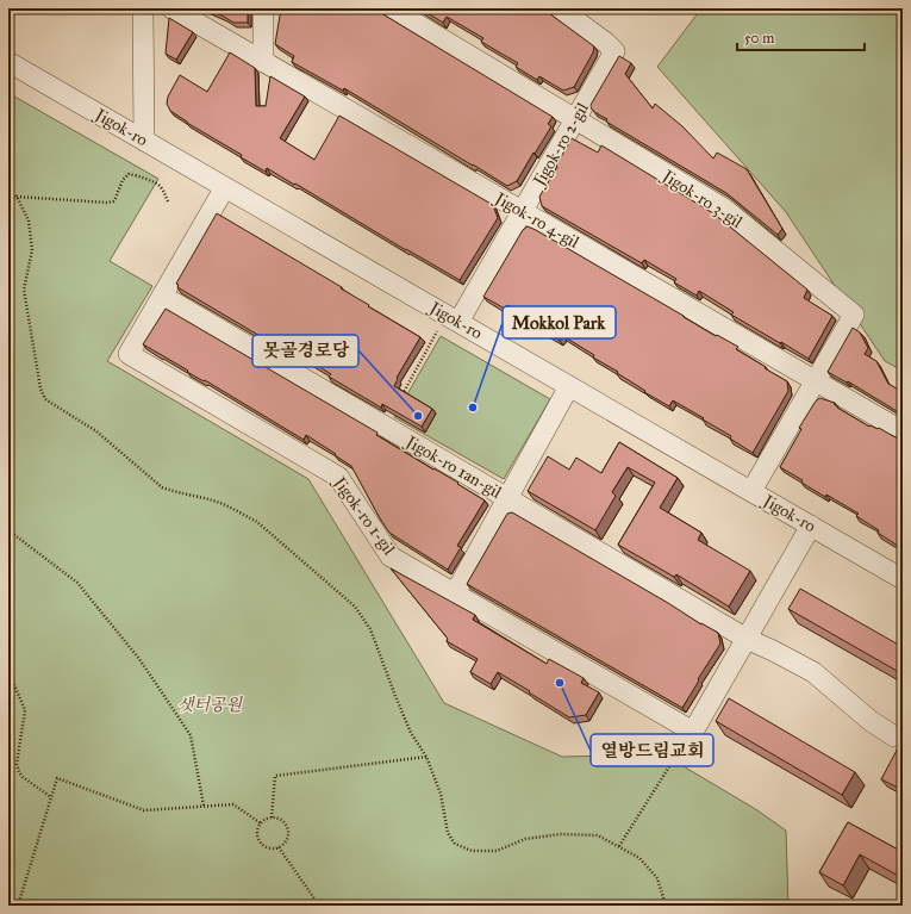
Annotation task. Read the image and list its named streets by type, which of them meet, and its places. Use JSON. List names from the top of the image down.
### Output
{
  "streets": {
    "street": [
      "Jigok-ro",
      "Jigok-ro 2-gil",
      "Jigok-ro 3-gil",
      "Jigok-ro 4-gil",
      "Jigok-ro 1an-gil",
      "Jigok-ro 1-gil"
    ]
  },
  "crossings": [
    ["Jigok-ro", "Jigok-ro 2-gil"],
    ["Jigok-ro", "Jigok-ro 3-gil"],
    ["Jigok-ro", "Jigok-ro 1-gil"],
    ["Jigok-ro 2-gil", "Jigok-ro 3-gil"],
    ["Jigok-ro 2-gil", "Jigok-ro 4-gil"],
    ["Jigok-ro 3-gil", "Jigok-ro 4-gil"],
    ["Jigok-ro 1an-gil", "Jigok-ro 1-gil"]
  ],
  "parks": ["샛터공원"],
  "places": ["Mokkol Park", "못골경로당", "열방드림교회"],
  "scale_bar": "50 m"
}
